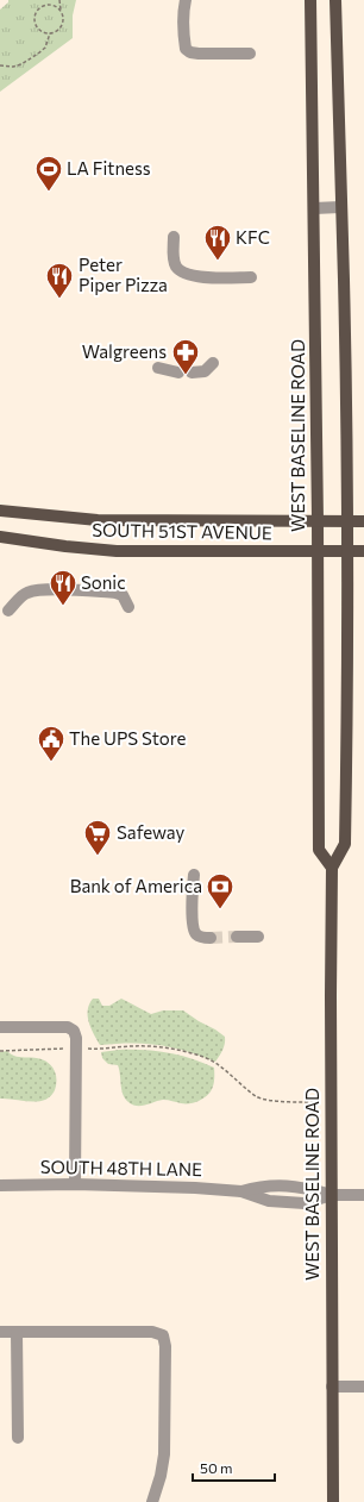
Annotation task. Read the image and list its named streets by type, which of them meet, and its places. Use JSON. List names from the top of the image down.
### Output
{
  "streets": {
    "main road": ["WEST BASELINE ROAD", "SOUTH 51ST AVENUE"],
    "street": ["SOUTH 48TH LANE"]
  },
  "crossings": [
    ["WEST BASELINE ROAD", "SOUTH 51ST AVENUE"],
    ["WEST BASELINE ROAD", "SOUTH 48TH LANE"]
  ],
  "places": {
    "sports": ["LA Fitness"],
    "restaurant": ["KFC", "Peter Piper Pizza", "Sonic"],
    "pharmacy": ["Walgreens"],
    "public building": ["The UPS Store"],
    "supermarket": ["Safeway"],
    "bank": ["Bank of America"]
  },
  "scale_bar": "50 m"
}
